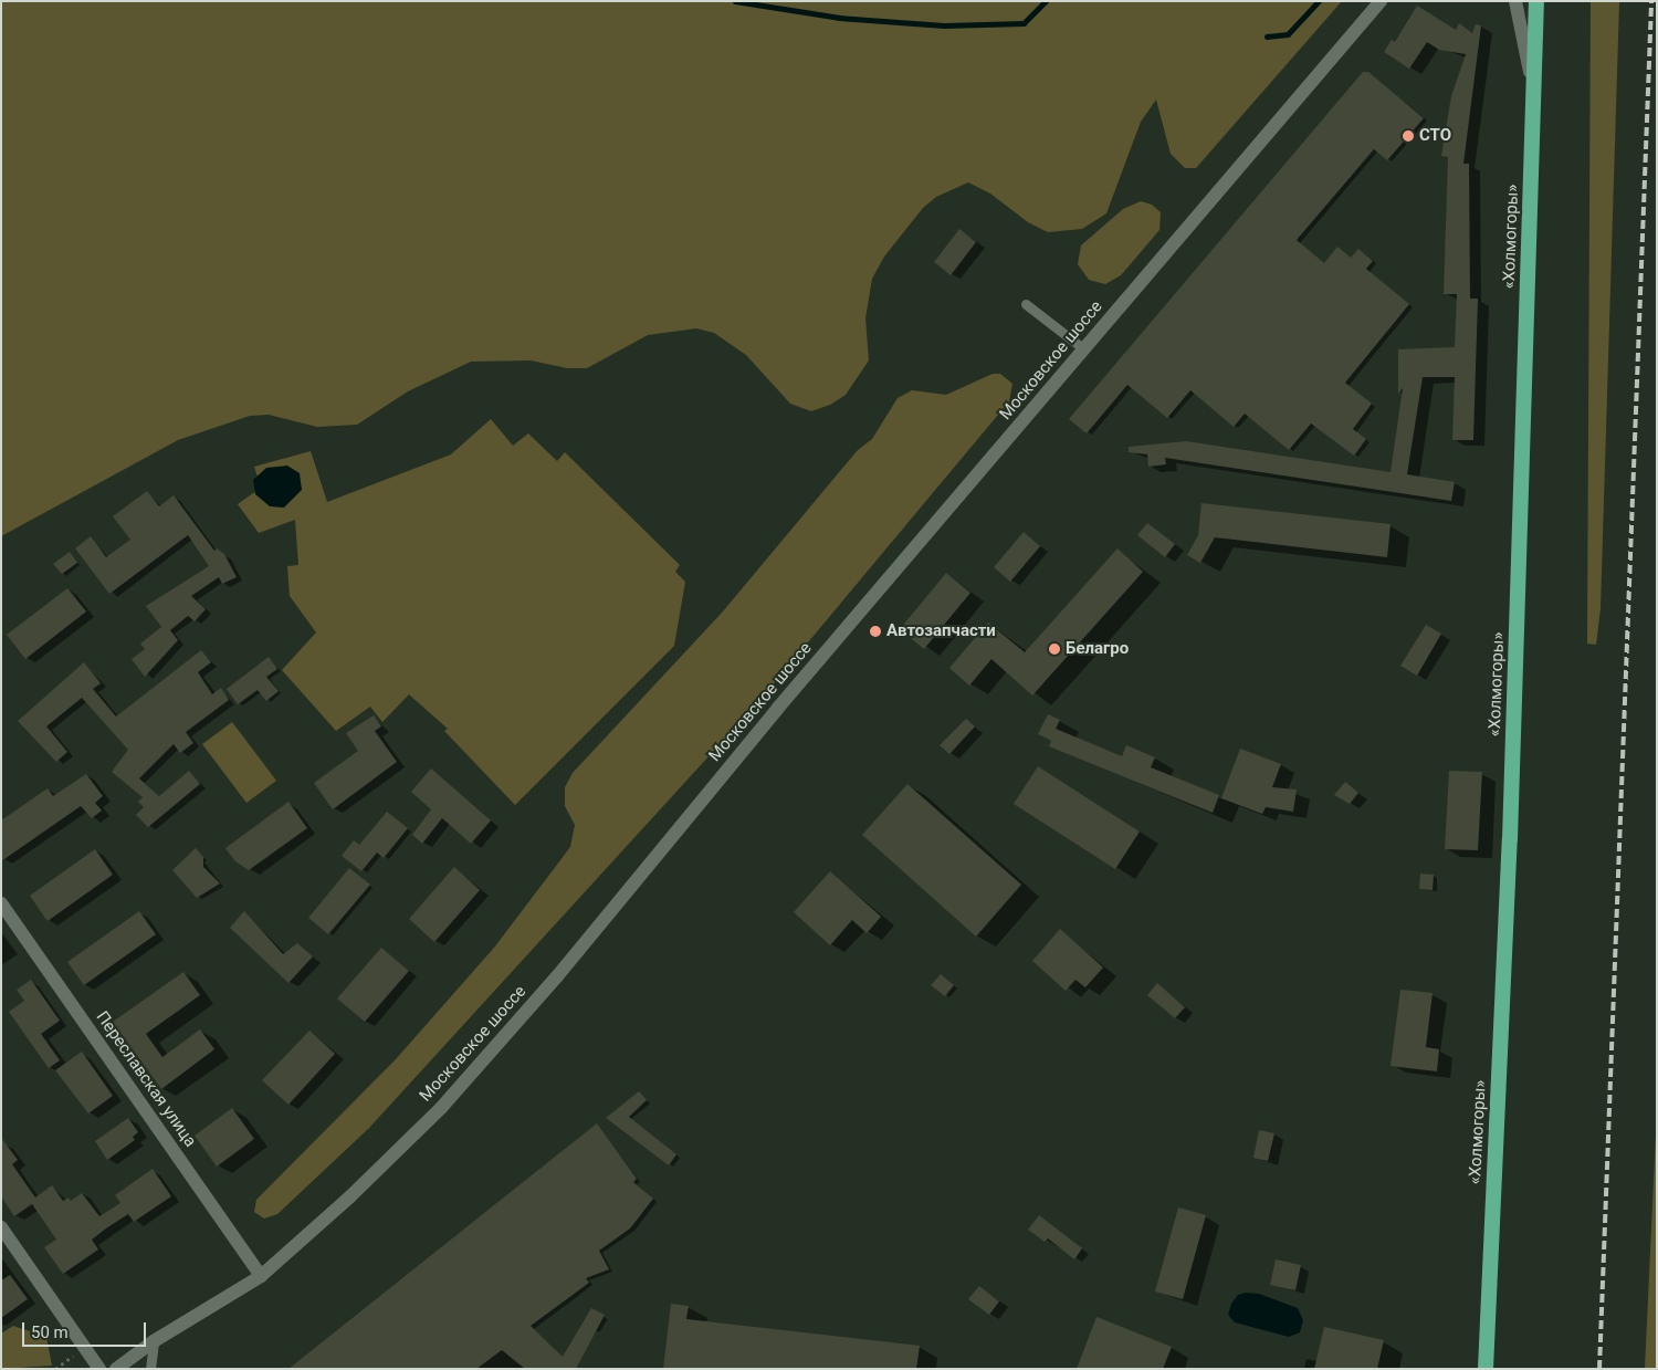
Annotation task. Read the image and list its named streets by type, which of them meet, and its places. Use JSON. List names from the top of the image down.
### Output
{
  "streets": {
    "highway": ["«Холмогоры»"],
    "street": ["Московское шоссе", "Переславская улица"]
  },
  "crossings": [
    ["Московское шоссе", "Переславская улица"]
  ],
  "places": ["СТО", "Автозапчасти", "Белагро"],
  "scale_bar": "50 m"
}
